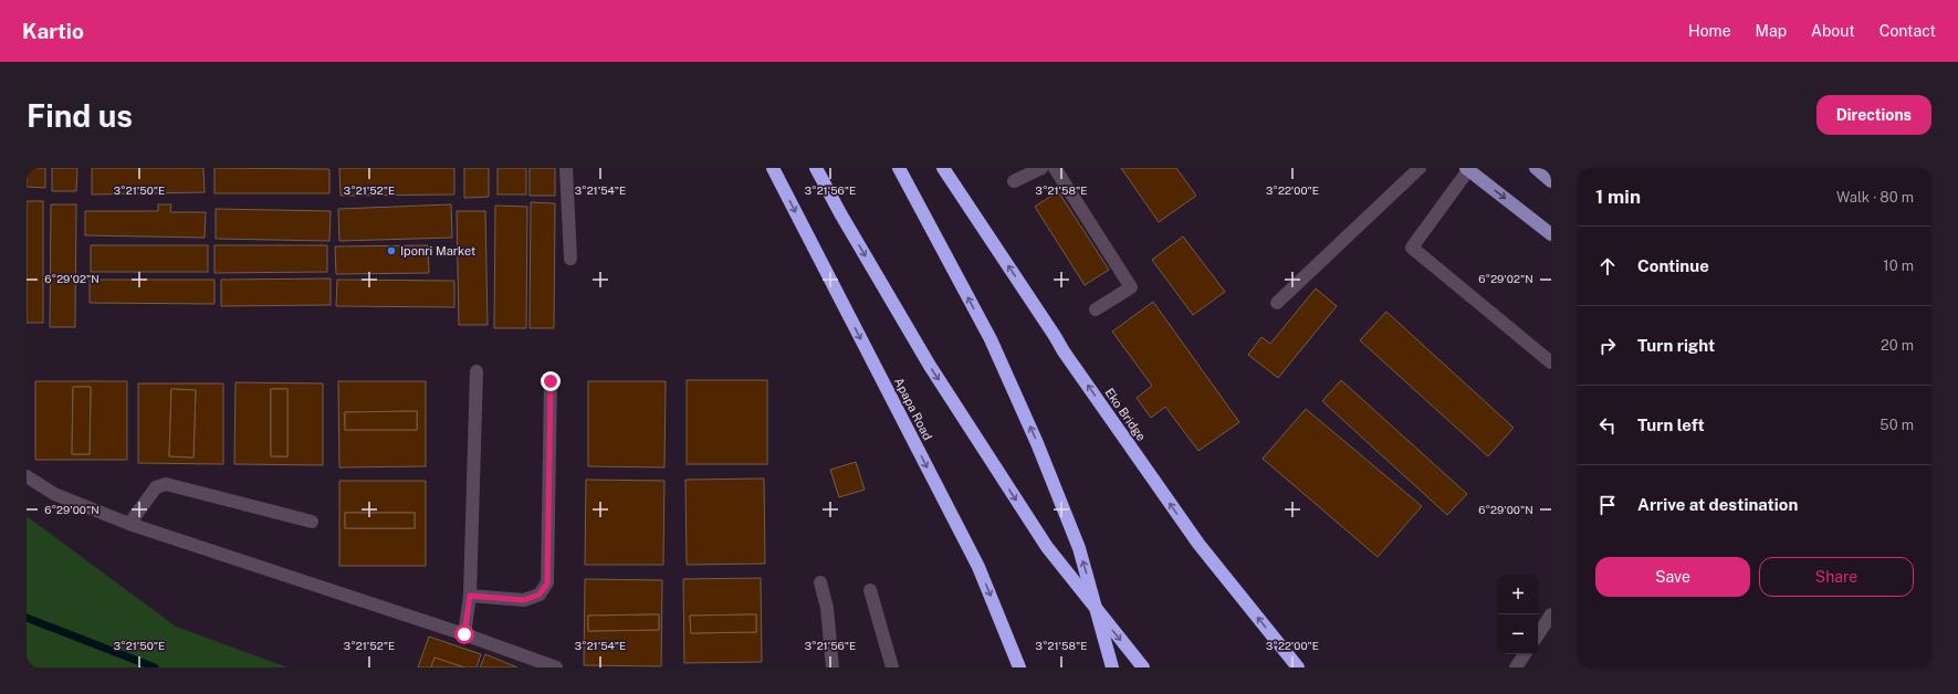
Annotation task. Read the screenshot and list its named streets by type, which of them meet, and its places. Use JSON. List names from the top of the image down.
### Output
{
  "streets": {
    "highway": ["Apapa Road", "Eko Bridge"]
  },
  "places": ["Iponri Market"],
  "page": {
    "header": "Kartio",
    "nav": [
      "Home",
      "Map",
      "About",
      "Contact"
    ],
    "buttons": [
      "Directions",
      ["Save", "Share"]
    ],
    "title": "Find us",
    "heading": ["1 min", "Walk · 80 m"],
    "list": [
      ["Continue", "10 m"],
      ["Turn right", "20 m"],
      ["Turn left", "50 m"],
      "Arrive at destination"
    ],
    "map_buttons": ["+", "−"]
  },
  "coordinates": [
    "3°21'50\"E",
    "3°21'52\"E",
    "3°21'54\"E",
    "3°21'56\"E",
    "3°21'58\"E",
    "3°22'00\"E",
    "6°29'02\"N",
    "6°29'00\"N"
  ]
}
